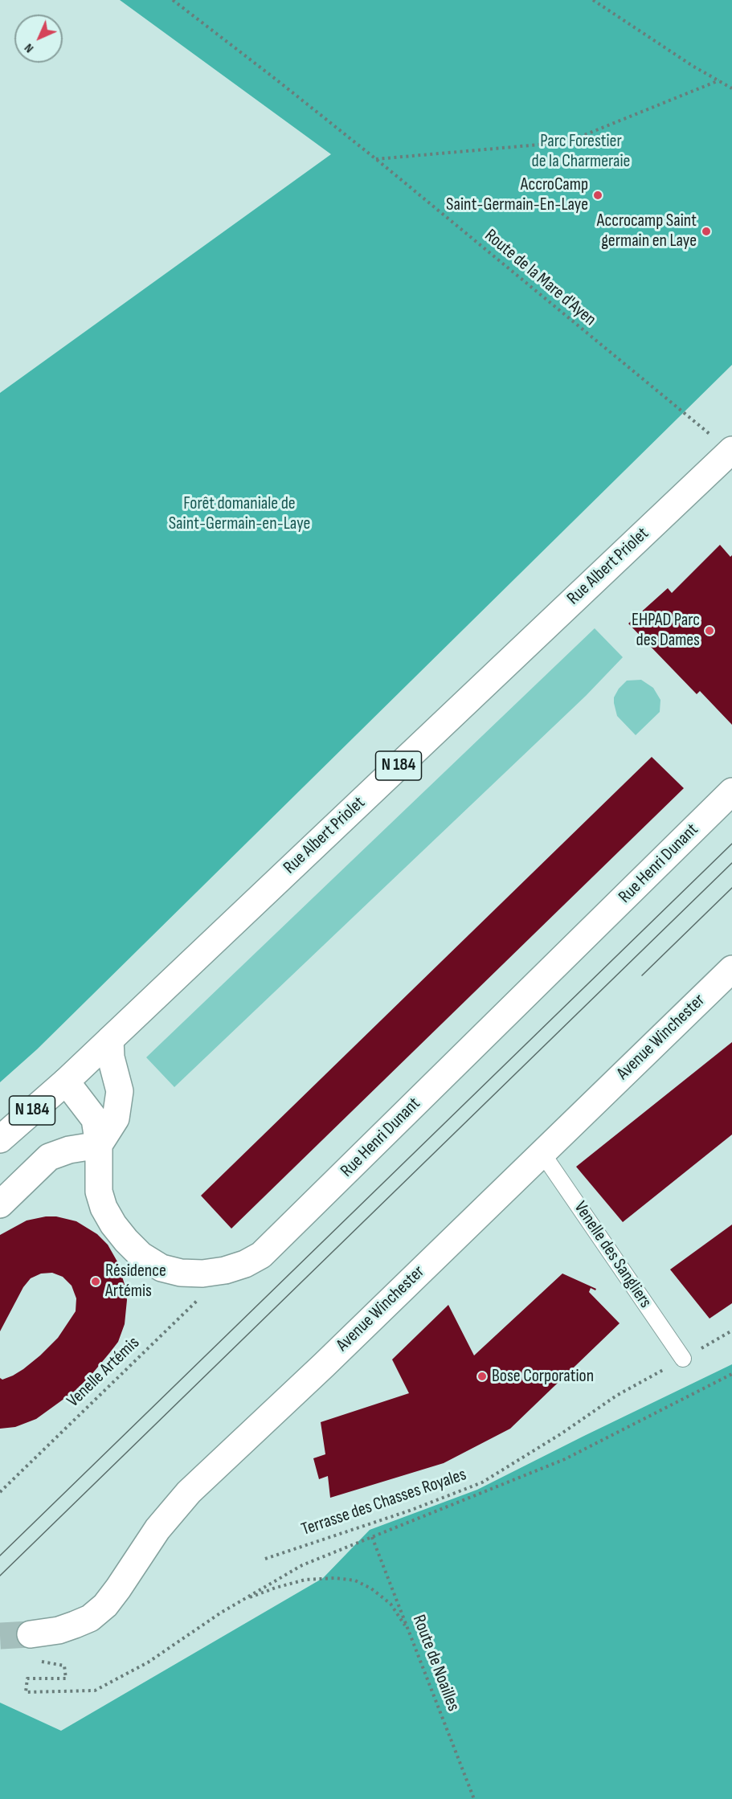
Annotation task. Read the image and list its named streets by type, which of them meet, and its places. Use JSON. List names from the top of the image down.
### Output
{
  "streets": {
    "street": [
      "Rue Albert Priolet",
      "N 184",
      "Rue Henri Dunant",
      "Avenue Winchester"
    ],
    "lane": ["Venelle des Sangliers"],
    "path": [
      "Route de la Mare d'Ayen",
      "Venelle Artémis",
      "Terrasse des Chasses Royales",
      "Route de Noailles"
    ]
  },
  "crossings": [
    ["Route de la Mare d'Ayen", "Rue Albert Priolet"],
    ["Rue Albert Priolet", "Rue Henri Dunant"],
    ["Rue Henri Dunant", "Venelle Artémis"],
    ["Avenue Winchester", "Venelle des Sangliers"],
    ["Venelle des Sangliers", "Terrasse des Chasses Royales"]
  ],
  "parks": ["Parc Forestier de la Charmeraie", "Forêt domaniale de Saint-Germain-en-Laye"],
  "places": [
    "AccroCamp Saint-Germain-En-Laye",
    "Accrocamp Saint germain en Laye",
    "EHPAD Parc des Dames",
    "Résidence Artémis",
    "Bose Corporation"
  ],
  "north": "bottom left"
}
